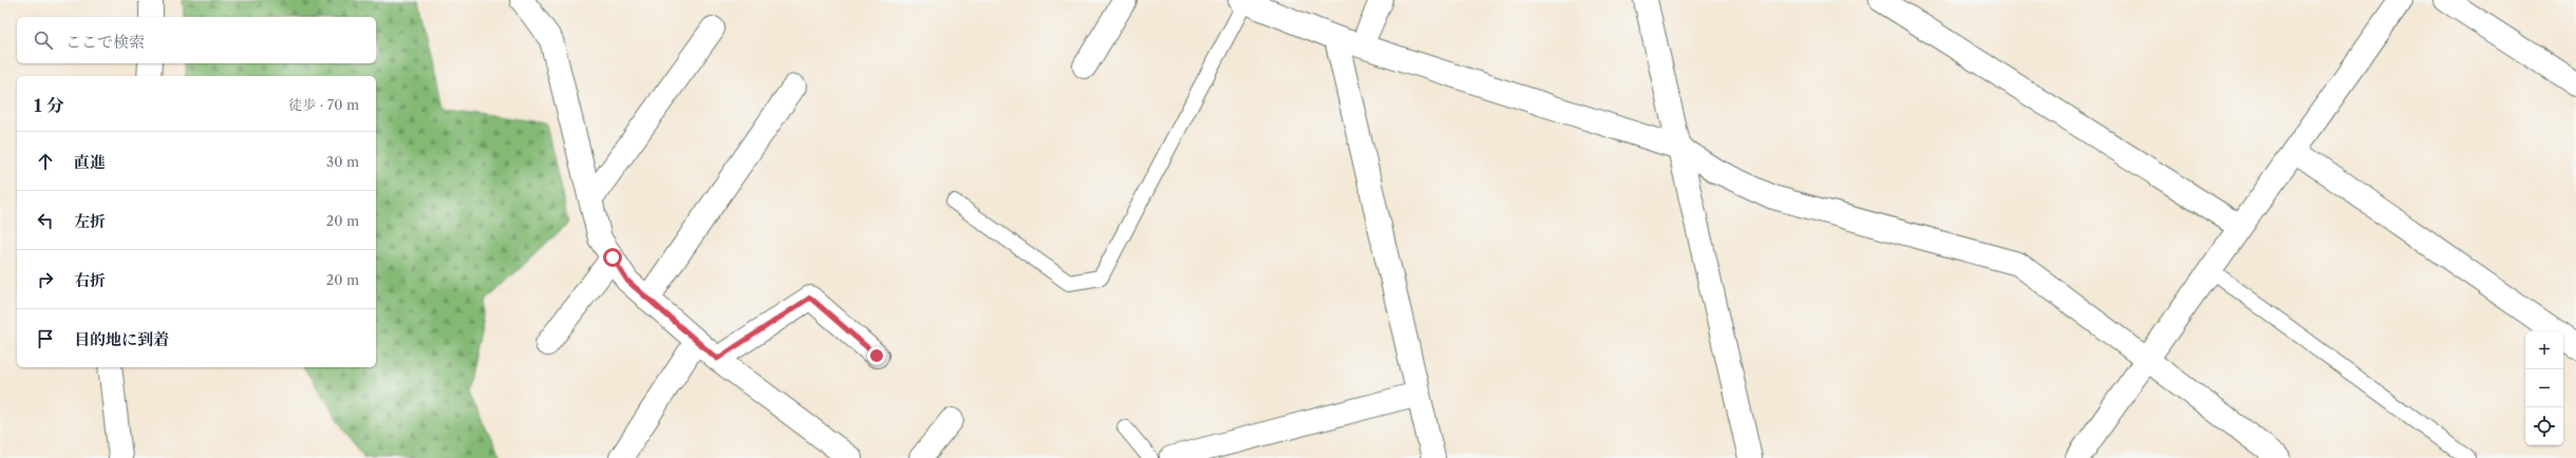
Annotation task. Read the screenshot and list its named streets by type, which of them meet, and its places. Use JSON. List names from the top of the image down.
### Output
{
  "page": {
    "search": "ここで検索",
    "heading": ["1 分", "徒歩 · 70 m"],
    "list": [
      ["直進", "30 m"],
      ["左折", "20 m"],
      ["右折", "20 m"],
      "目的地に到着"
    ],
    "map_buttons": ["+", "−"]
  }
}
